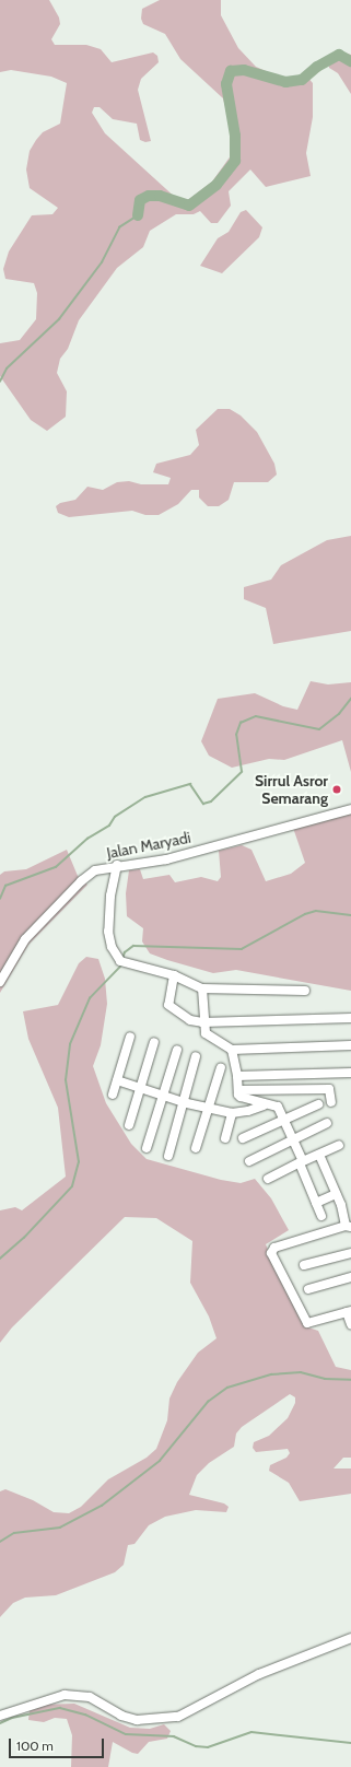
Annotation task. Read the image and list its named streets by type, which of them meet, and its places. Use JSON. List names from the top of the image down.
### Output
{
  "streets": {
    "street": ["Jalan Maryadi"]
  },
  "places": ["Sirrul Asror Semarang"],
  "scale_bar": "100 m"
}
